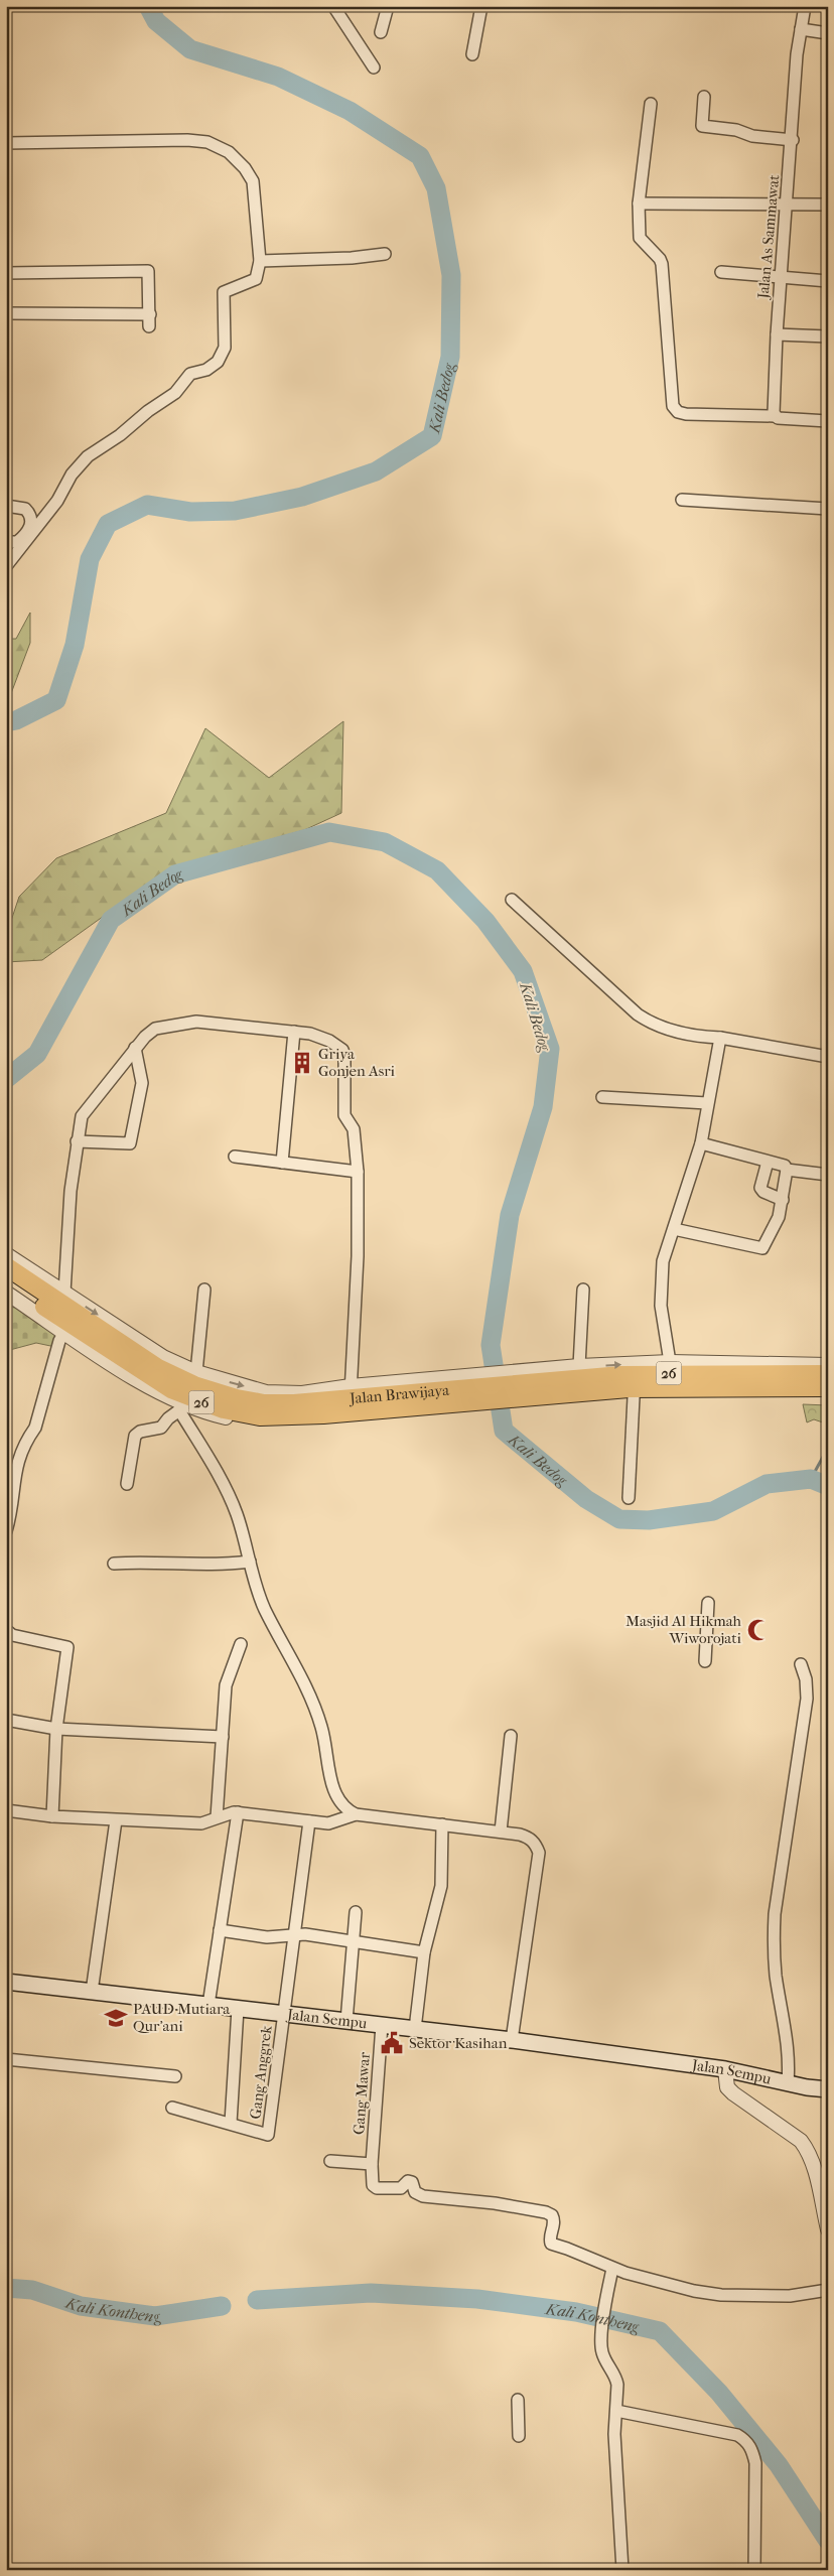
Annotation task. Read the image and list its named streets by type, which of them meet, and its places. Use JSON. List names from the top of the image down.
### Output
{
  "streets": {
    "highway": ["26", "Jalan Brawijaya"],
    "main road": ["Jalan Sempu"],
    "street": ["Jalan As Sammawat", "Gang Anggrek", "Gang Mawar"]
  },
  "crossings": [
    ["Jalan Sempu", "Gang Anggrek"],
    ["Jalan Sempu", "Gang Mawar"]
  ],
  "water": ["Kali Bedog", "Kali Kontheng"],
  "places": {
    "building": ["Griya Gonjen Asri"],
    "mosque": ["Masjid Al Hikmah Wiworojati"],
    "school or university": ["PAUD Mutiara Qur'ani"],
    "public building": ["Sektor Kasihan"]
  }
}
